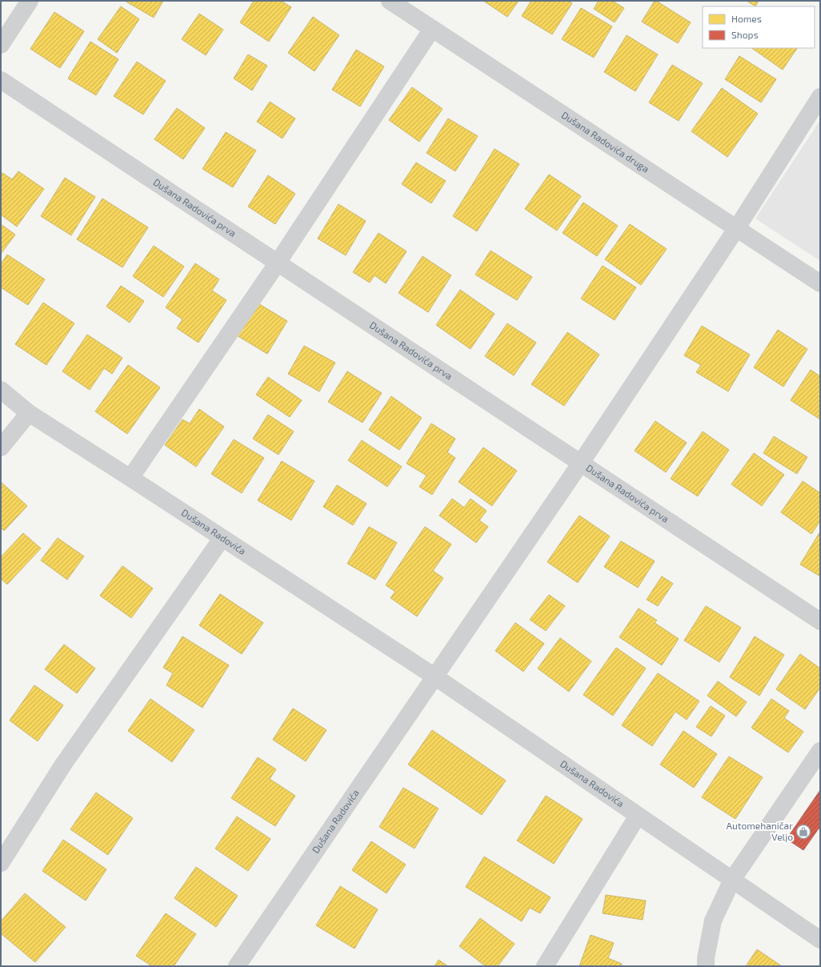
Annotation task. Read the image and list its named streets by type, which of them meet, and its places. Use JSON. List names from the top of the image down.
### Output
{
  "streets": {
    "street": ["Dušana Radovića druga", "Dušana Radovića prva", "Dušana Radovića"]
  },
  "places": {
    "shop": ["Automehaničar Veljo"]
  },
  "legend": ["Homes", "Shops"]
}
